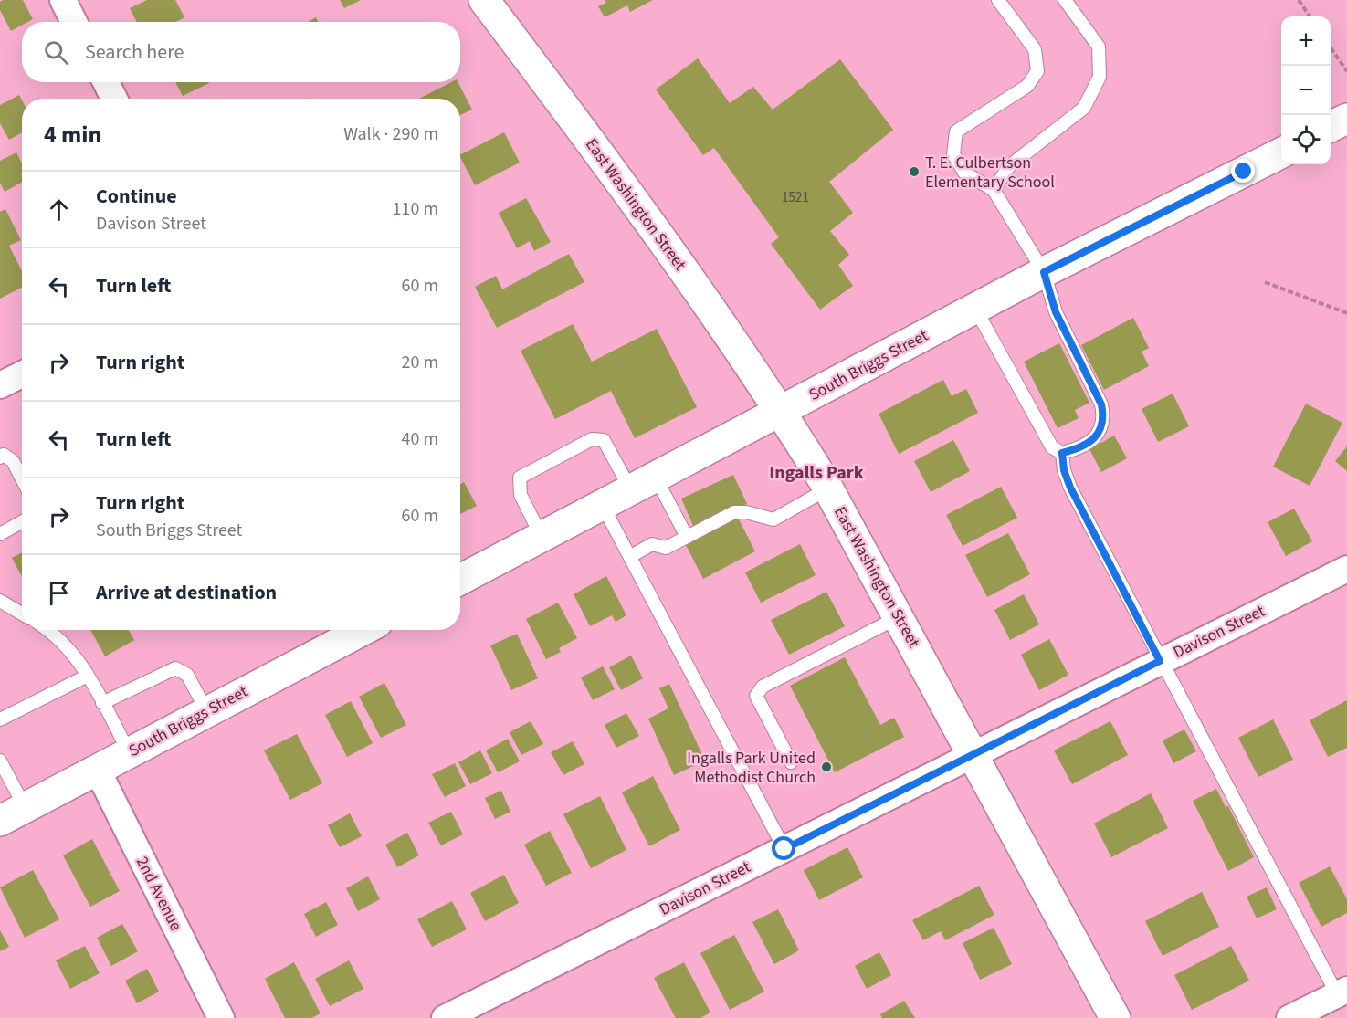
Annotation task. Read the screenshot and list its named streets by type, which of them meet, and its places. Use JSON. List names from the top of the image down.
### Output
{
  "streets": {
    "street": [
      "East Washington Street",
      "South Briggs Street",
      "Davison Street",
      "2nd Avenue"
    ]
  },
  "crossings": [
    ["East Washington Street", "South Briggs Street"],
    ["East Washington Street", "Davison Street"],
    ["South Briggs Street", "2nd Avenue"]
  ],
  "districts": ["Ingalls Park"],
  "places": ["T. E. Culbertson Elementary School", "Ingalls Park United Methodist Church"],
  "house_numbers": ["1521"],
  "page": {
    "map_buttons": ["+", "−"],
    "search": "Search here",
    "heading": ["4 min", "Walk · 290 m"],
    "list": [
      ["Continue", "Davison Street", "110 m"],
      ["Turn left", "60 m"],
      ["Turn right", "20 m"],
      ["Turn left", "40 m"],
      ["Turn right", "South Briggs Street", "60 m"],
      "Arrive at destination"
    ]
  }
}
